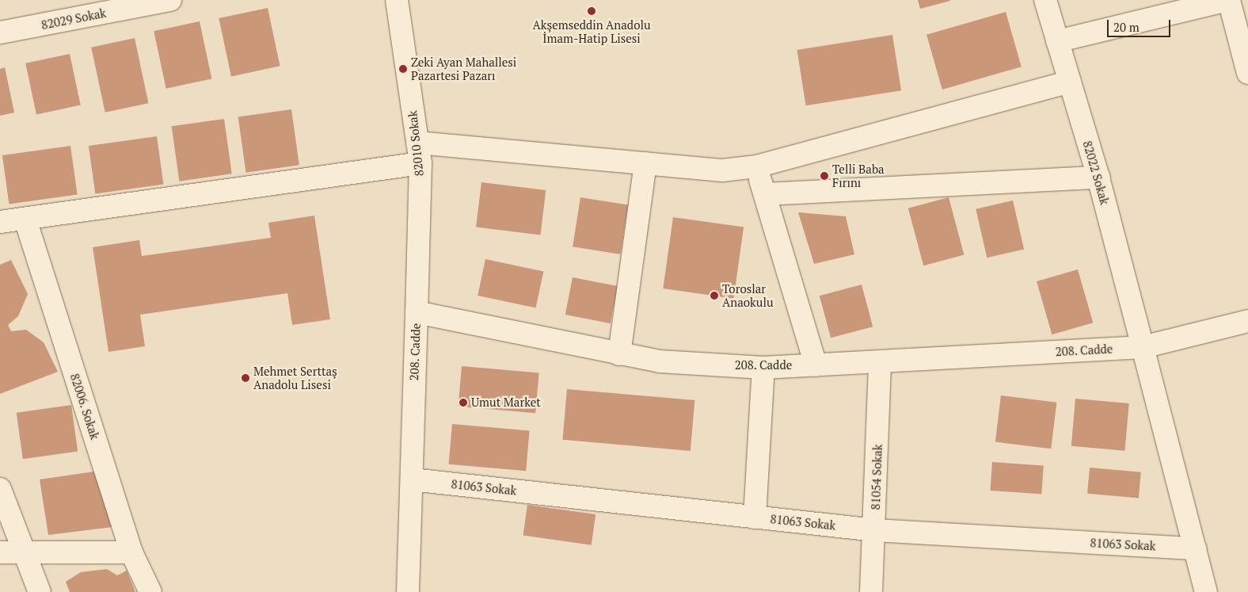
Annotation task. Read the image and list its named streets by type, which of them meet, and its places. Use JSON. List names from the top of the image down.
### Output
{
  "streets": {
    "street": [
      "82029 Sokak",
      "82010 Sokak",
      "82022 Sokak",
      "208. Cadde",
      "82006. Sokak",
      "81054 Sokak",
      "81063 Sokak"
    ]
  },
  "crossings": [
    ["82010 Sokak", "208. Cadde"],
    ["82022 Sokak", "208. Cadde"],
    ["208. Cadde", "81054 Sokak"],
    ["208. Cadde", "81063 Sokak"],
    ["81054 Sokak", "81063 Sokak"]
  ],
  "places": [
    "Akşemseddin Anadolu İmam-Hatip Lisesi",
    "Zeki Ayan Mahallesi Pazartesi Pazarı",
    "Telli Baba Fırını",
    "Toroslar Anaokulu",
    "Mehmet Serttaş Anadolu Lisesi",
    "Umut Market"
  ],
  "scale_bar": "20 m"
}
